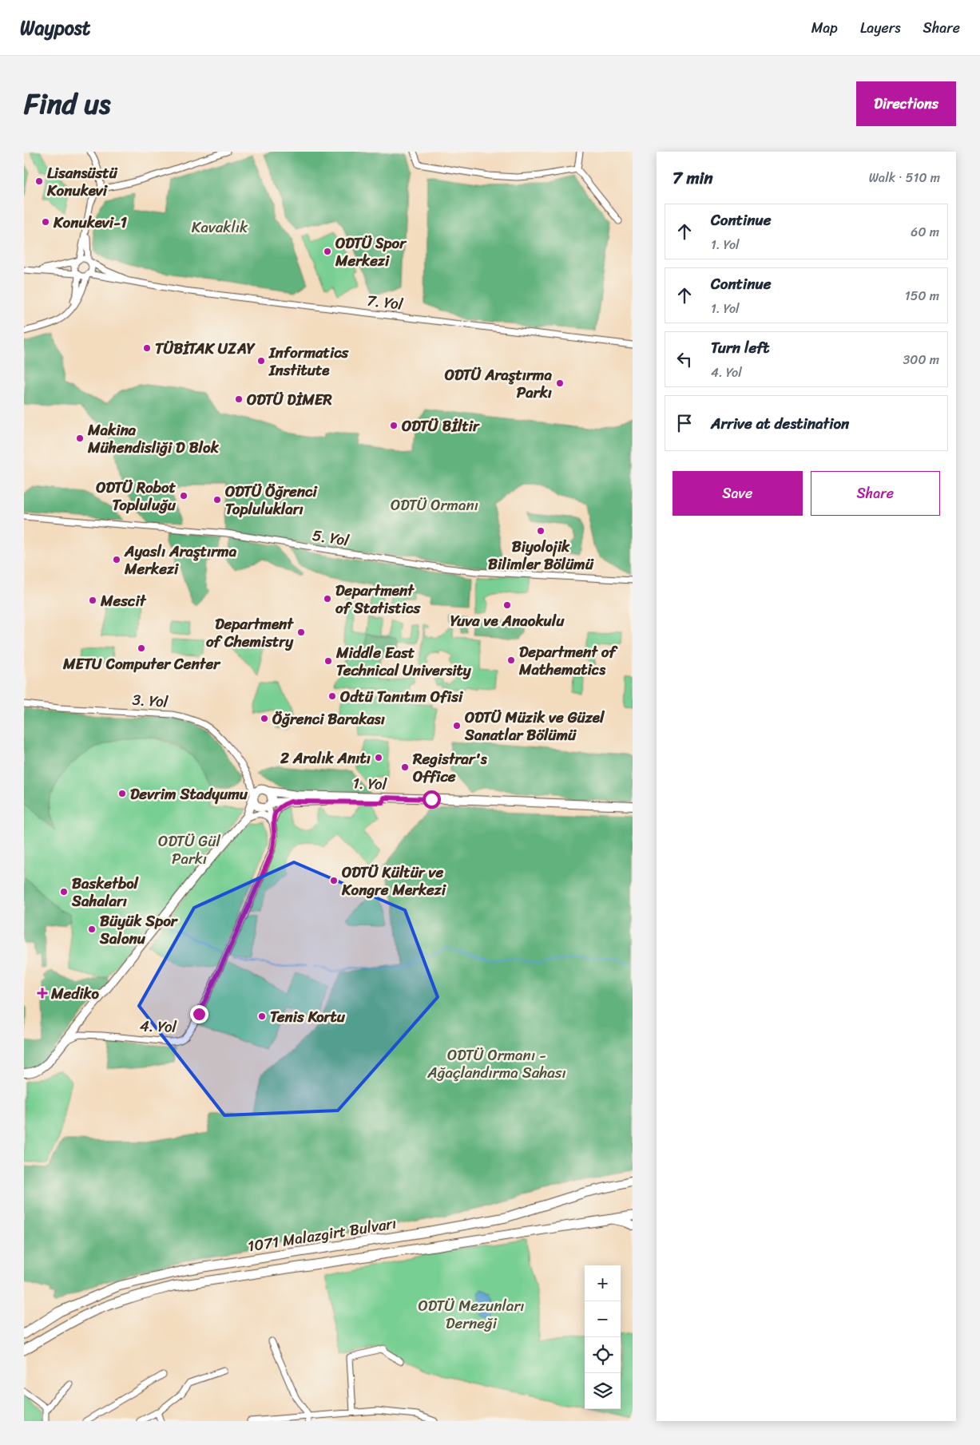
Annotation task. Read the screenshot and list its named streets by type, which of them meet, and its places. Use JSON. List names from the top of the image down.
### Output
{
  "streets": {
    "main road": ["1. Yol", "1071 Malazgirt Bulvarı"],
    "street": [
      "7. Yol",
      "5. Yol",
      "3. Yol",
      "4. Yol"
    ]
  },
  "crossings": [
    ["3. Yol", "1. Yol"],
    ["3. Yol", "4. Yol"],
    ["1. Yol", "4. Yol"]
  ],
  "parks": [
    "Kavaklık",
    "ODTÜ Ormanı",
    "ODTÜ Gül Parkı",
    "ODTÜ Ormanı - Ağaçlandırma Sahası",
    "ODTÜ Mezunları Derneği"
  ],
  "places": {
    "other": [
      "Lisansüstü Konukevi",
      "Konukevi-1",
      "ODTÜ Spor Merkezi",
      "TÜBİTAK UZAY",
      "Informatics Institute",
      "ODTÜ Araştırma Parkı",
      "ODTÜ DİMER",
      "ODTÜ Bİltir",
      "Makina Mühendisliği D Blok",
      "ODTÜ Robot Topluluğu",
      "ODTÜ Öğrenci Toplulukları",
      "Biyolojik Bilimler Bölümü",
      "Ayaslı Araştırma Merkezi",
      "Department of Statistics",
      "Mescit",
      "Yuva ve Anaokulu",
      "Department of Chemistry",
      "METU Computer Center",
      "Department of Mathematics",
      "Middle East Technical University",
      "Odtü Tanıtım Ofisi",
      "Öğrenci Barakası",
      "ODTÜ Müzik ve Güzel Sanatlar Bölümü",
      "2 Aralık Anıtı",
      "Registrar's Office",
      "Devrim Stadyumu",
      "ODTÜ Kültür ve Kongre Merkezi",
      "Basketbol Sahaları",
      "Büyük Spor Salonu",
      "Tenis Kortu"
    ],
    "health": ["Mediko"]
  },
  "page": {
    "header": "Waypost",
    "nav": ["Map", "Layers", "Share"],
    "title": "Find us",
    "buttons": [
      "Directions",
      ["Save", "Share"]
    ],
    "heading": ["7 min", "Walk · 510 m"],
    "list": [
      ["Continue", "1. Yol", "60 m"],
      ["Continue", "1. Yol", "150 m"],
      ["Turn left", "4. Yol", "300 m"],
      "Arrive at destination"
    ],
    "map_buttons": ["+", "−"]
  }
}
